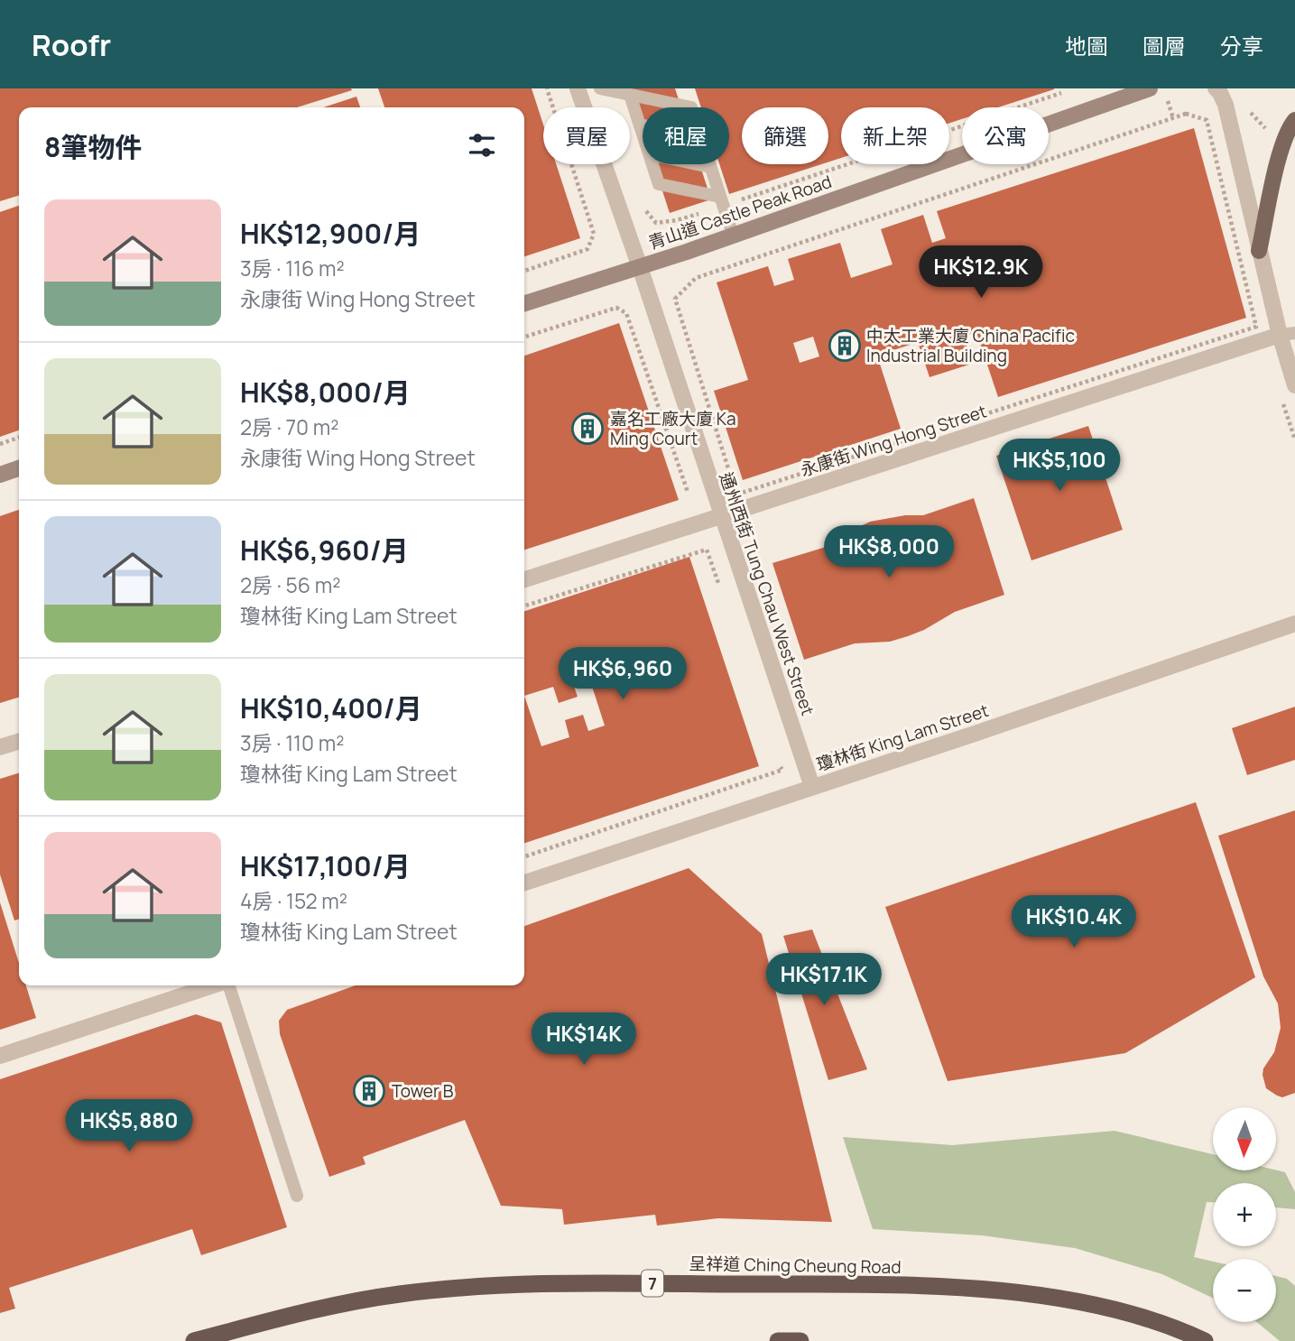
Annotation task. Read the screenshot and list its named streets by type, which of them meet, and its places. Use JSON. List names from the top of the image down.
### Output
{
  "streets": {
    "highway": ["呈祥道 Ching Cheung Road", "7"],
    "main road": ["青山道 Castle Peak Road"],
    "street": ["永康街 Wing Hong Street", "通州西街 Tung Chau West Street", "瓊林街 King Lam Street"]
  },
  "crossings": [
    ["青山道 Castle Peak Road", "通州西街 Tung Chau West Street"],
    ["永康街 Wing Hong Street", "通州西街 Tung Chau West Street"],
    ["通州西街 Tung Chau West Street", "瓊林街 King Lam Street"]
  ],
  "places": {
    "building": ["中太工業大廈 China Pacific Industrial Building", "嘉名工廠大廈 Ka Ming Court", "Tower B"]
  },
  "north": "bottom",
  "page": {
    "header": "Roofr",
    "nav": ["地圖", "圖層", "分享"],
    "chip": [
      "買屋",
      "租屋",
      "篩選",
      "新上架",
      "公寓"
    ],
    "heading": "8筆物件",
    "list": [
      {
        "name": "HK$12,900/月",
        "note": "3房 · 116 m² · 永康街 Wing Hong Street"
      },
      {
        "name": "HK$8,000/月",
        "note": "2房 · 70 m² · 永康街 Wing Hong Street"
      },
      {
        "name": "HK$6,960/月",
        "note": "2房 · 56 m² · 瓊林街 King Lam Street"
      },
      {
        "name": "HK$10,400/月",
        "note": "3房 · 110 m² · 瓊林街 King Lam Street"
      },
      {
        "name": "HK$17,100/月",
        "note": "4房 · 152 m² · 瓊林街 King Lam Street"
      }
    ],
    "price": [
      "HK$12.9K",
      "HK$5,100",
      "HK$8,000",
      "HK$6,960",
      "HK$10.4K",
      "HK$17.1K",
      "HK$14K",
      "HK$5,880"
    ],
    "map_buttons": ["+", "−"]
  }
}
